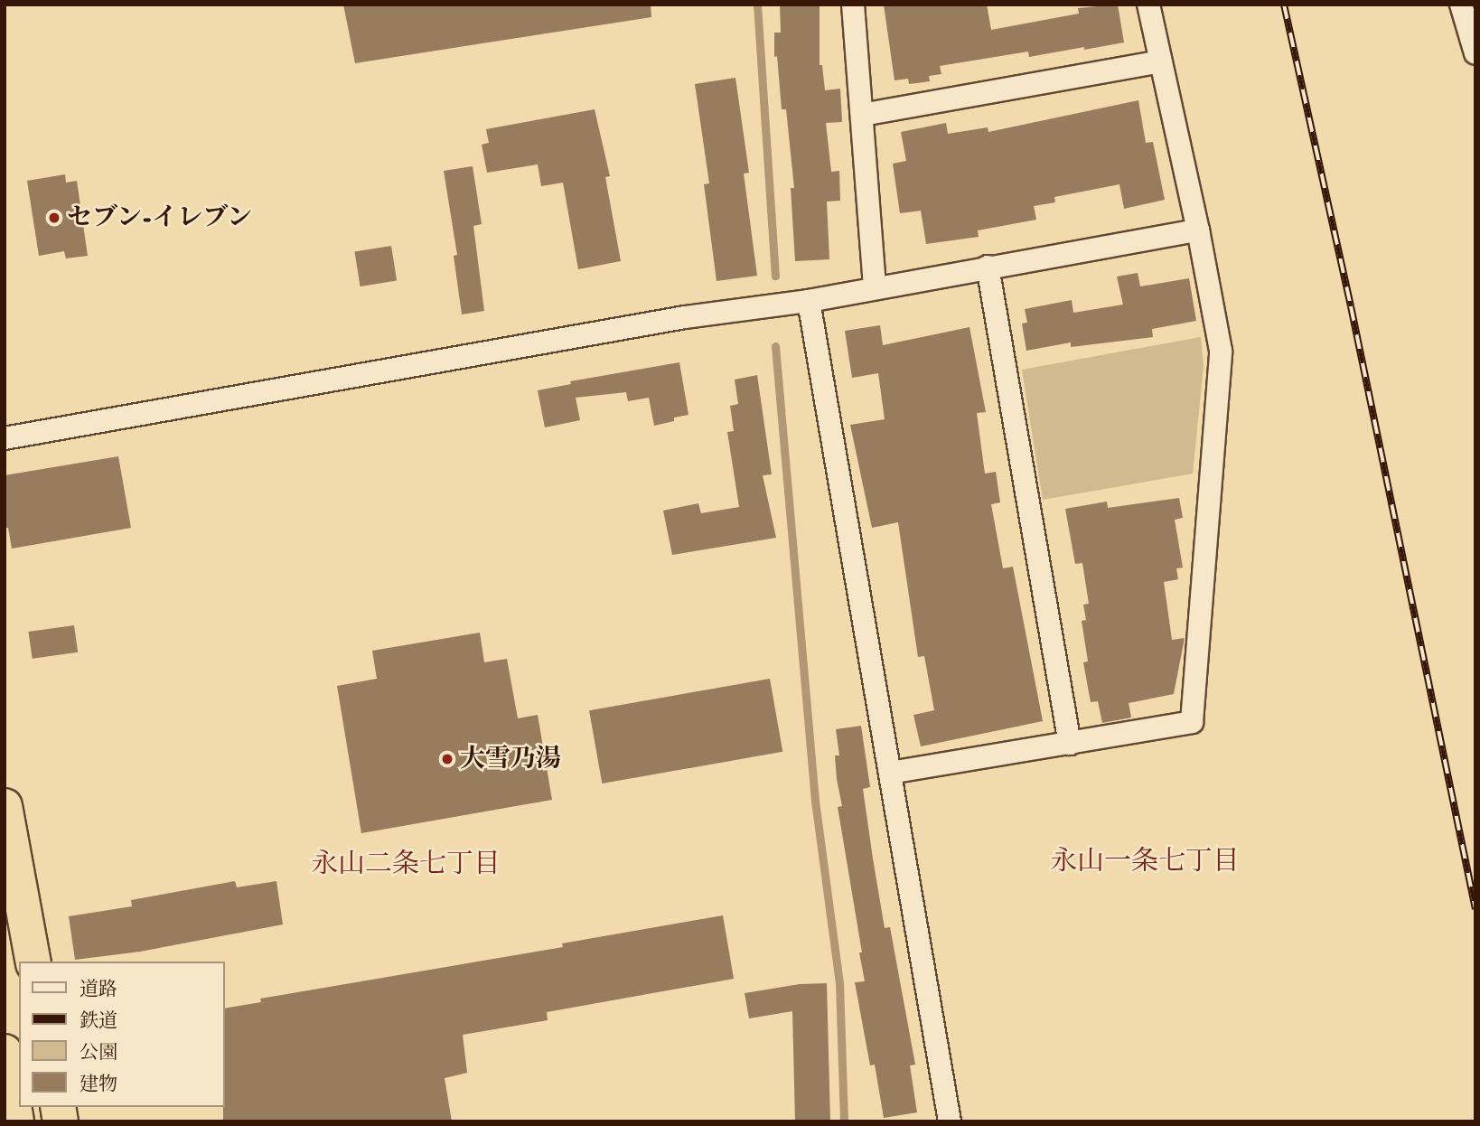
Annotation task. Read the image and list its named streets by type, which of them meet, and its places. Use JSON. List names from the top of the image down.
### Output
{
  "districts": ["永山一条七丁目", "永山二条七丁目"],
  "places": ["セブン-イレブン", "大雪乃湯"],
  "legend": [
    "道路",
    "鉄道",
    "公園",
    "建物"
  ]
}
